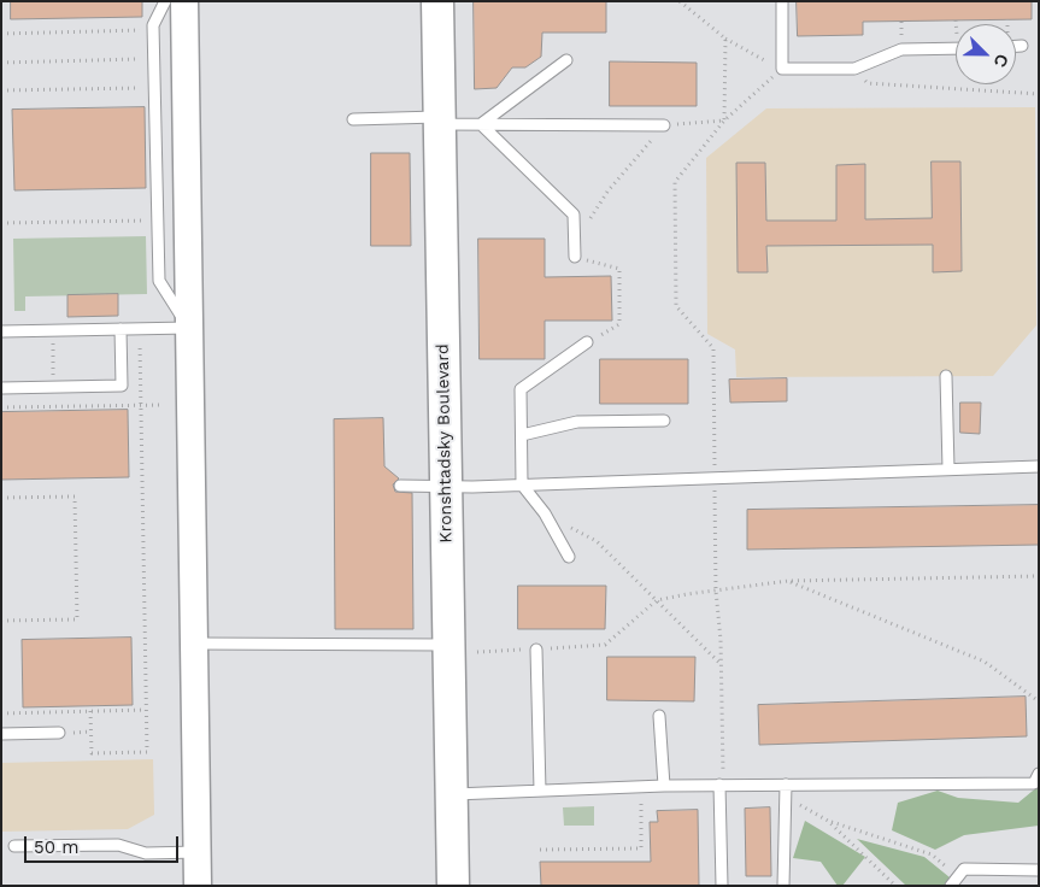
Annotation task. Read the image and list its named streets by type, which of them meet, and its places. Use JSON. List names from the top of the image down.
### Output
{
  "streets": {
    "main road": ["Kronshtadsky Boulevard"]
  },
  "scale_bar": "50 m",
  "north": "bottom right"
}
